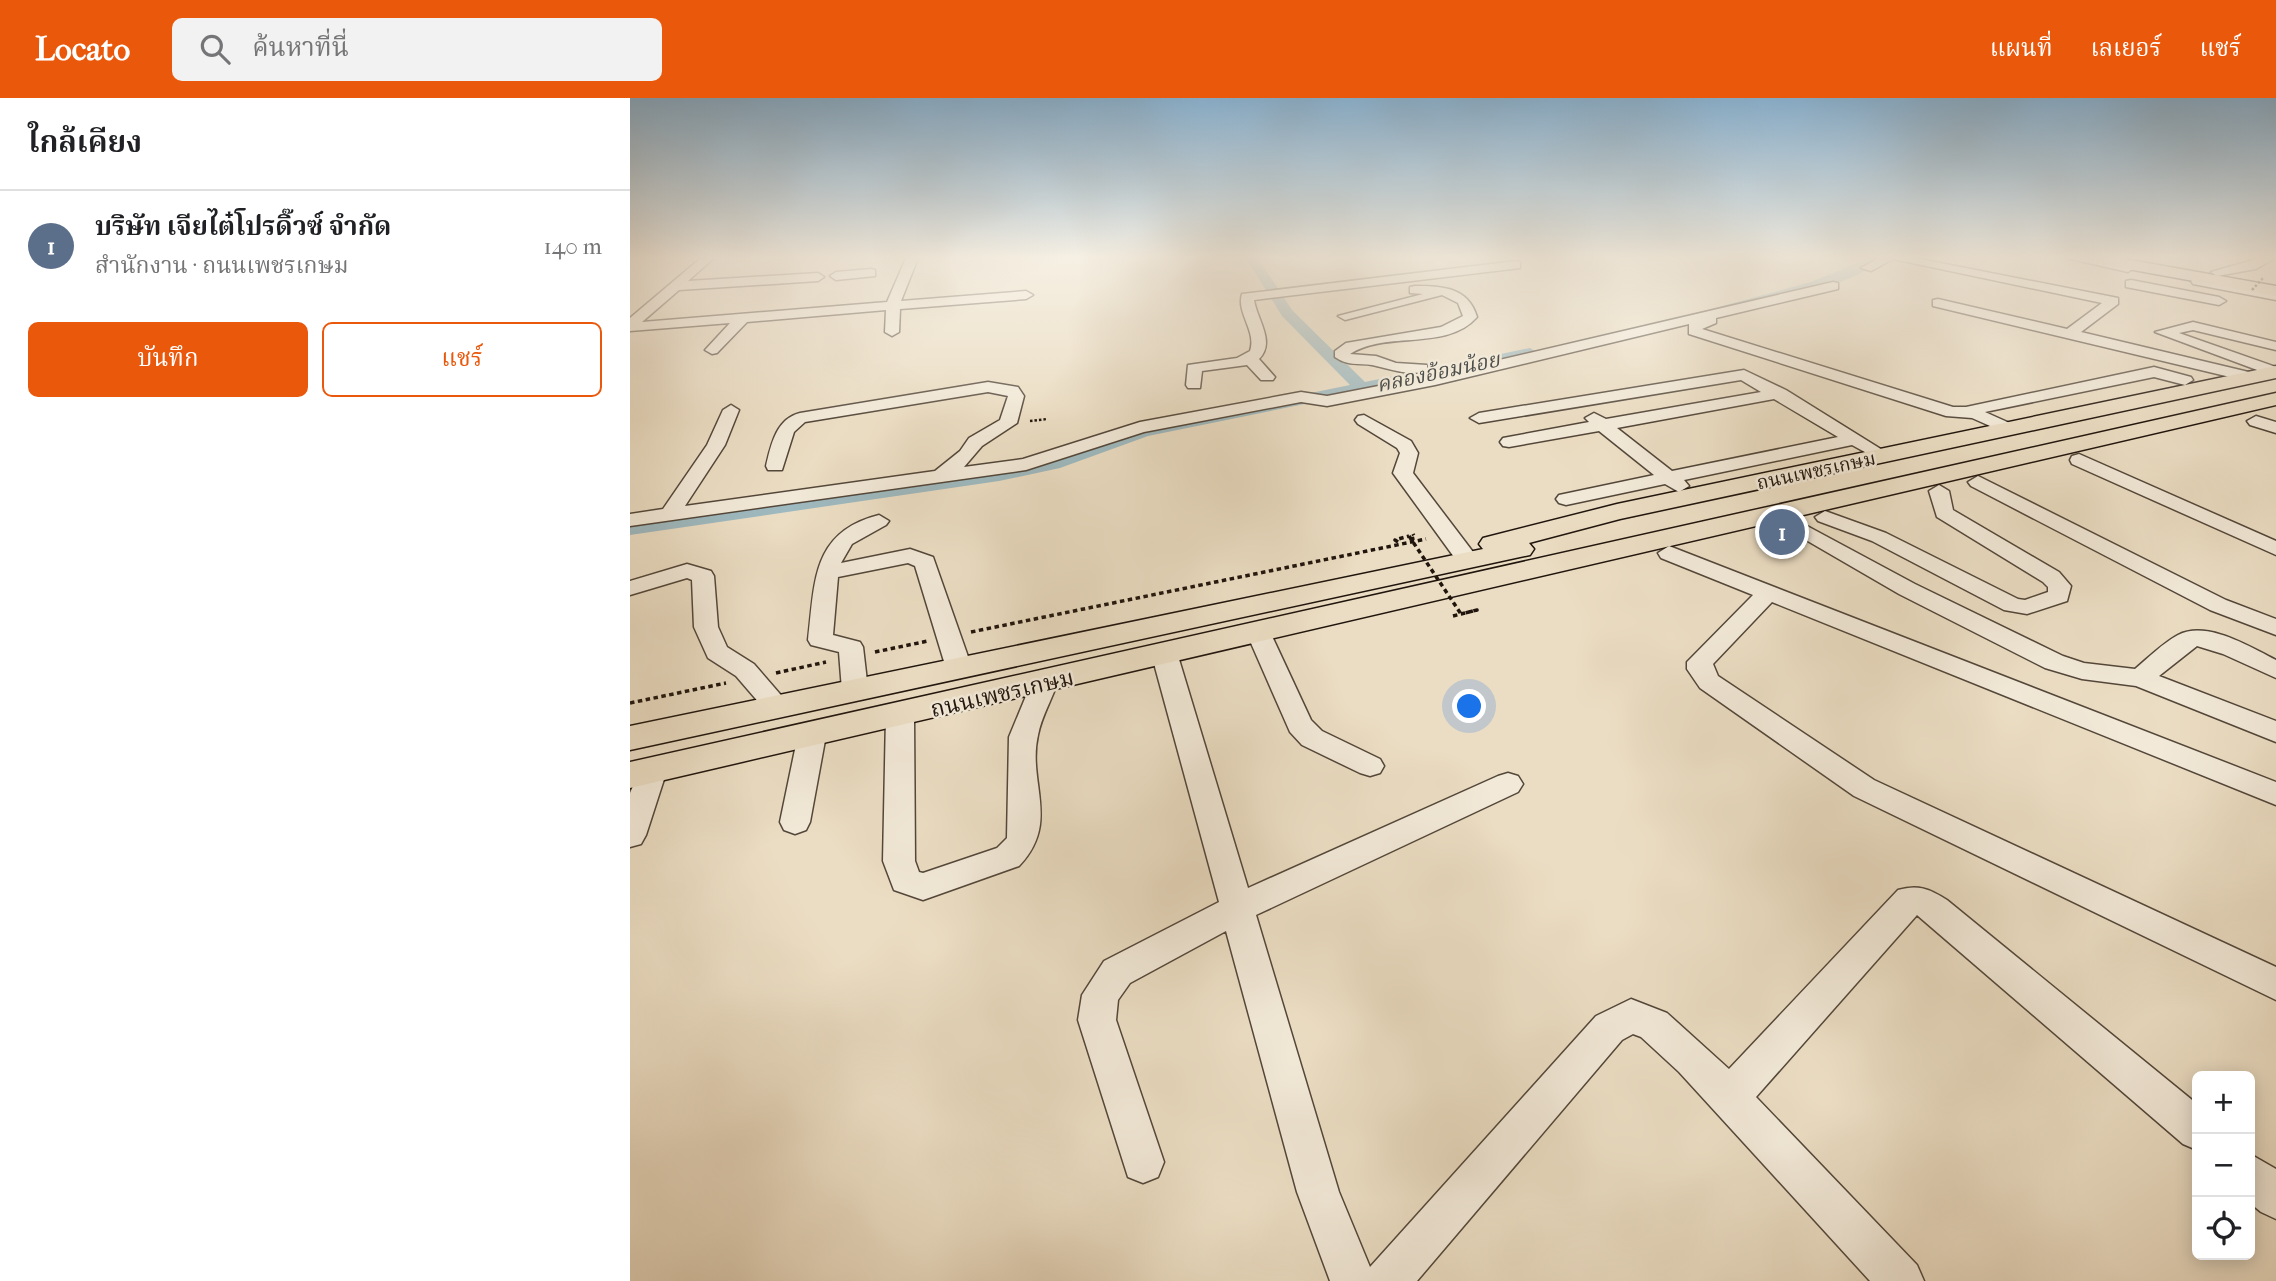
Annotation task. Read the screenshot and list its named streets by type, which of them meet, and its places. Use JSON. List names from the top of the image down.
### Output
{
  "streets": {
    "main road": ["ถนนเพชรเกษม"]
  },
  "water": ["คลองอ้อมน้อย"],
  "page": {
    "header": "Locato",
    "search": "ค้นหาที่นี่",
    "nav": ["แผนที่", "เลเยอร์", "แชร์"],
    "heading": "ใกล้เคียง",
    "list": [
      {
        "mark": "1",
        "name": "บริษัท เจียไต๋โปรดิ๊วซ์ จำกัด",
        "note": "สำนักงาน · ถนนเพชรเกษม",
        "value": "140 m"
      }
    ],
    "buttons": ["บันทึก", "แชร์"],
    "pins": "1",
    "map_buttons": ["+", "−"]
  }
}
